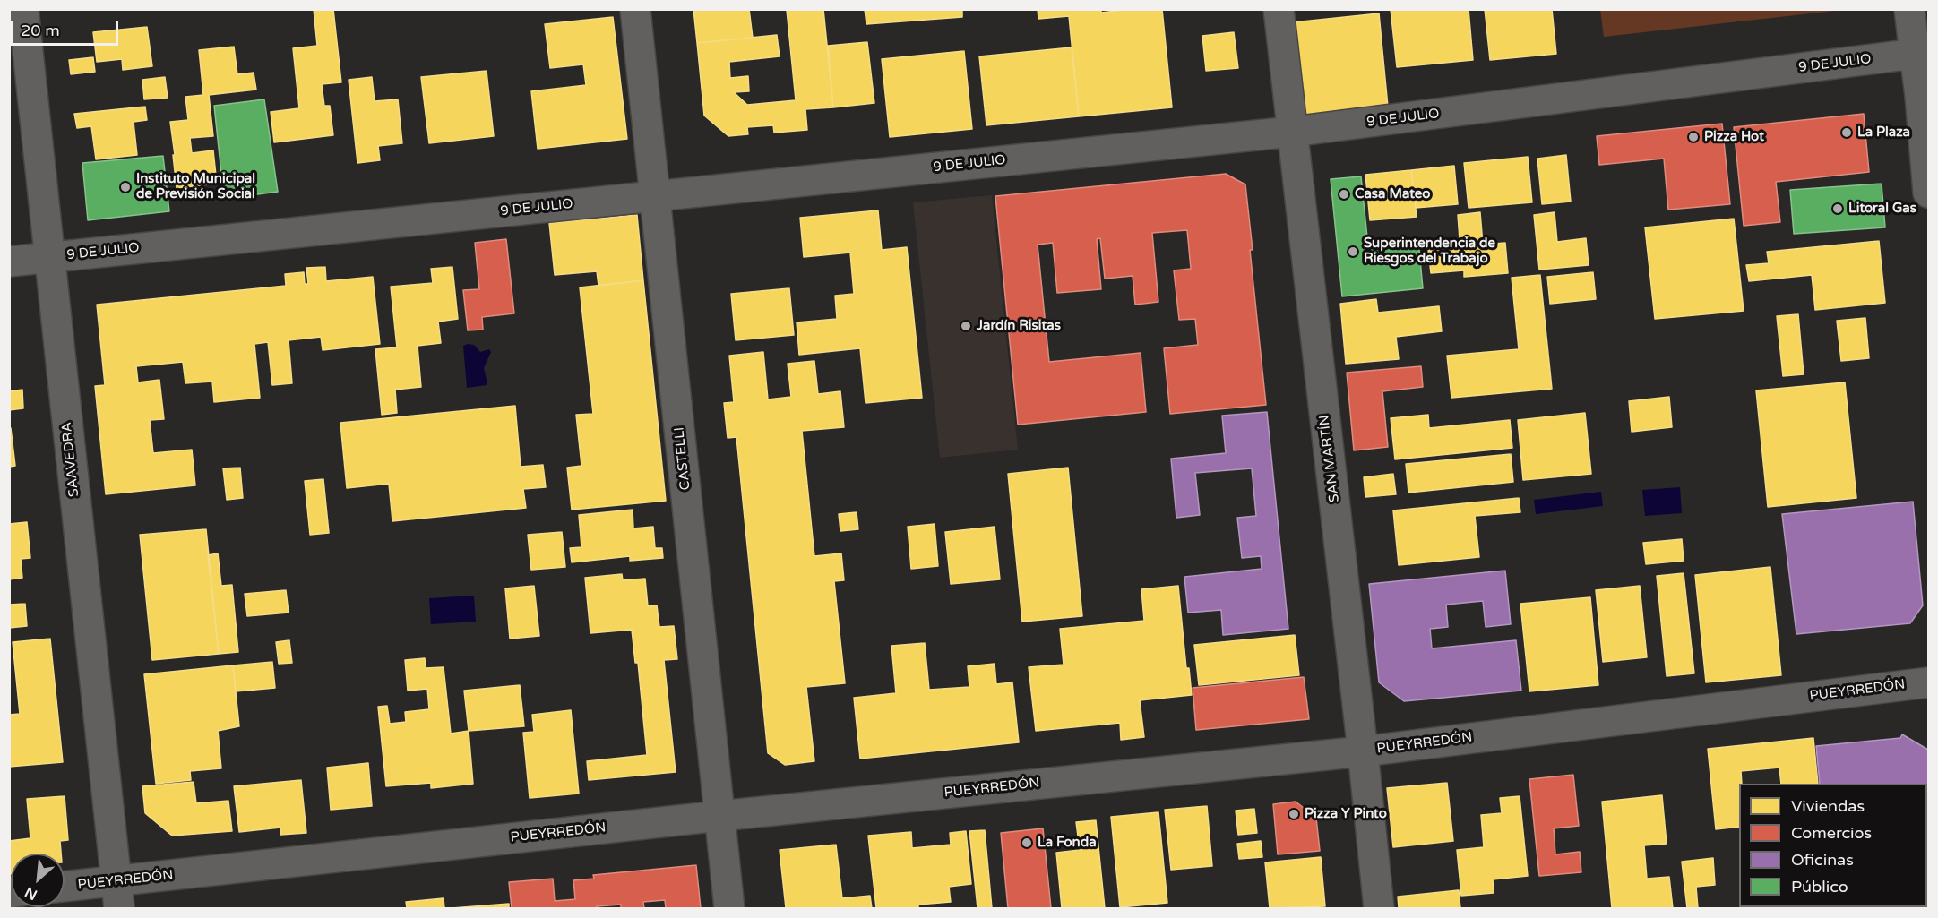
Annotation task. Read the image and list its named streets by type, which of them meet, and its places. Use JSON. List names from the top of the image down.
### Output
{
  "streets": {
    "street": [
      "9 DE JULIO",
      "CASTELLI",
      "SAN MARTÍN",
      "SAAVEDRA",
      "PUEYRREDÓN"
    ]
  },
  "crossings": [
    ["9 DE JULIO", "CASTELLI"],
    ["9 DE JULIO", "SAN MARTÍN"],
    ["9 DE JULIO", "SAAVEDRA"],
    ["CASTELLI", "PUEYRREDÓN"],
    ["SAN MARTÍN", "PUEYRREDÓN"],
    ["SAAVEDRA", "PUEYRREDÓN"]
  ],
  "places": [
    "La Plaza",
    "Pizza Hot",
    "Instituto Municipal de Previsión Social",
    "Casa Mateo",
    "Litoral Gas",
    "Superintendencia de Riesgos del Trabajo",
    "Jardín Risitas",
    "Pizza Y Pinto",
    "La Fonda"
  ],
  "legend": [
    "Viviendas",
    "Comercios",
    "Oficinas",
    "Público"
  ],
  "scale_bar": "20 m",
  "north": "bottom left"
}
